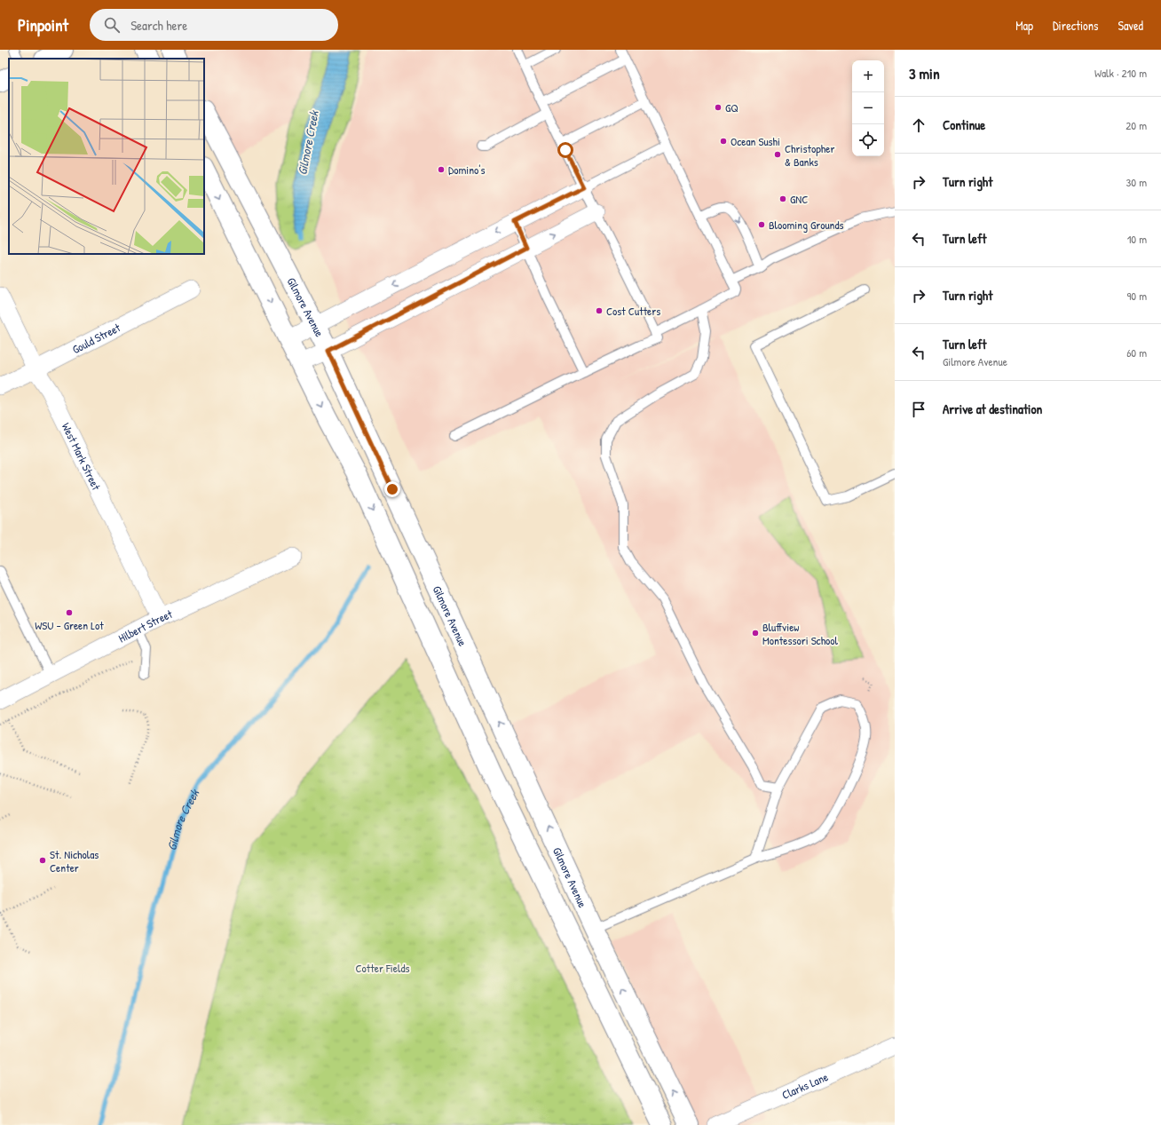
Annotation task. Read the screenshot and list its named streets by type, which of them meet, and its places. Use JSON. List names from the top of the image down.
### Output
{
  "streets": {
    "street": [
      "Gilmore Avenue",
      "Gould Street",
      "West Mark Street",
      "Hilbert Street",
      "Clarks Lane"
    ]
  },
  "crossings": [
    ["Gould Street", "West Mark Street"],
    ["West Mark Street", "Hilbert Street"]
  ],
  "water": ["Gilmore Creek"],
  "parks": ["Cotter Fields"],
  "places": [
    "GQ",
    "Ocean Sushi",
    "Christopher & Banks",
    "Domino's",
    "GNC",
    "Blooming Grounds",
    "Cost Cutters",
    "WSU - Green Lot",
    "Bluffview Montessori School",
    "St. Nicholas Center"
  ],
  "page": {
    "header": "Pinpoint",
    "search": "Search here",
    "nav": ["Map", "Directions", "Saved"],
    "heading": ["3 min", "Walk · 210 m"],
    "map_buttons": ["+", "−"],
    "list": [
      ["Continue", "20 m"],
      ["Turn right", "30 m"],
      ["Turn left", "10 m"],
      ["Turn right", "90 m"],
      ["Turn left", "Gilmore Avenue", "60 m"],
      "Arrive at destination"
    ]
  }
}
